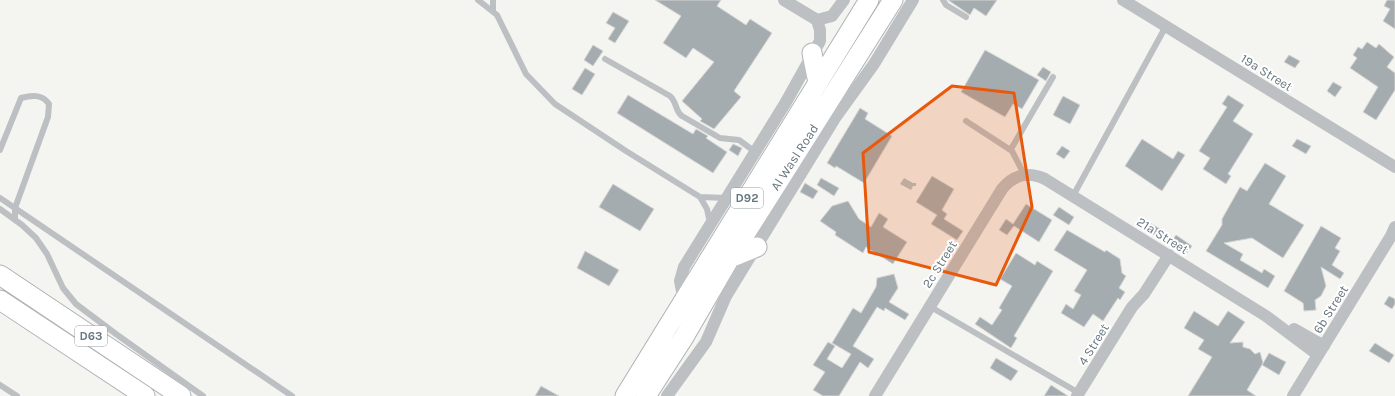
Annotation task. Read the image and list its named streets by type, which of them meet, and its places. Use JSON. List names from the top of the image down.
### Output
{
  "streets": {
    "main road": ["Al Wasl Road", "D92", "D63"],
    "street": [
      "19a Street",
      "21a Street",
      "2c Street",
      "6b Street",
      "4 Street"
    ]
  },
  "crossings": [
    ["21a Street", "2c Street"],
    ["21a Street", "6b Street"],
    ["21a Street", "4 Street"]
  ]
}
